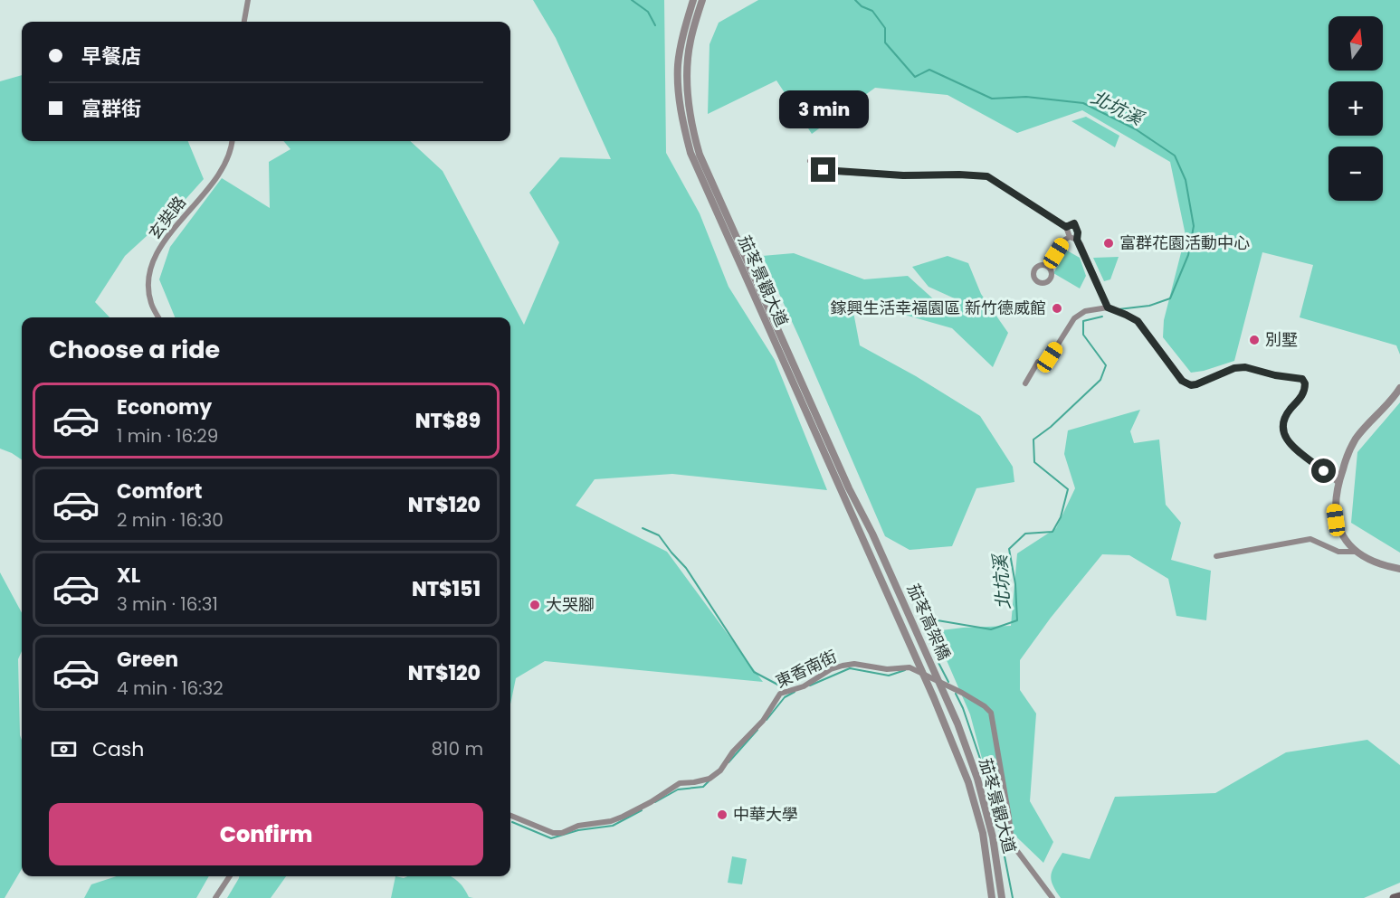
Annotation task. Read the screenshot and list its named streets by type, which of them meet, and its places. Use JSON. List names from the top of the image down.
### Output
{
  "streets": {
    "street": [
      "玄奘路",
      "茄苳景觀大道",
      "茄苳高架橋",
      "東香南街"
    ]
  },
  "crossings": [
    ["茄苳景觀大道", "茄苳高架橋"]
  ],
  "water": ["北坑溪"],
  "places": [
    "富群花園活動中心",
    "鎵興生活幸福園區 新竹德威館",
    "別墅",
    "大哭腳",
    "中華大學"
  ],
  "north": "top",
  "page": {
    "map_buttons": ["+", "−"],
    "banner": ["早餐店", "富群街"],
    "bubble": "3 min",
    "heading": "Choose a ride",
    "list": [
      {
        "name": "Economy",
        "note": "1 min · 16:29",
        "value": "NT$89"
      },
      {
        "name": "Comfort",
        "note": "2 min · 16:30",
        "value": "NT$120"
      },
      {
        "name": "XL",
        "note": "3 min · 16:31",
        "value": "NT$151"
      },
      {
        "name": "Green",
        "note": "4 min · 16:32",
        "value": "NT$120"
      }
    ],
    "pay": ["Cash", "810 m"],
    "buttons": "Confirm"
  }
}
